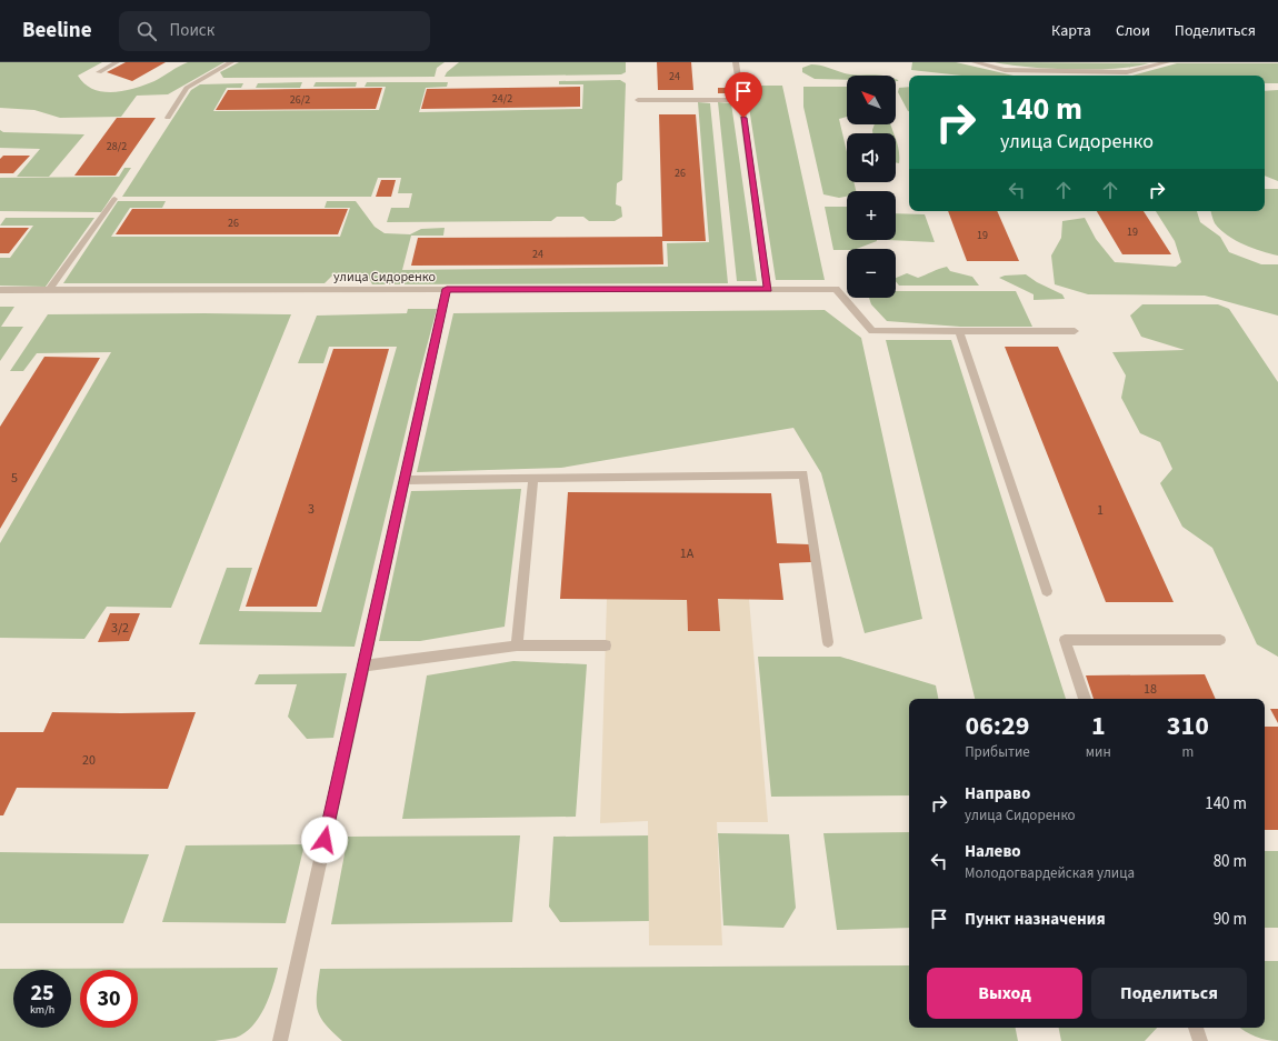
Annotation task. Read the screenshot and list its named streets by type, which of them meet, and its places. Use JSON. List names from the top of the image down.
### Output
{
  "streets": {
    "street": ["улица Сидоренко"]
  },
  "house_numbers": [
    "24",
    "24/2",
    "26/2",
    "28/2",
    "26",
    "26",
    "19",
    "19",
    "24",
    "5",
    "3",
    "1",
    "1А",
    "3/2",
    "18",
    "20"
  ],
  "north": "top left",
  "page": {
    "header": "Beeline",
    "search": "Поиск",
    "nav": ["Карта", "Слои", "Поделиться"],
    "map_buttons": ["+", "−"],
    "turn": ["140 m", "улица Сидоренко"],
    "eta": [
      "06:29",
      "Прибытие",
      "1",
      "мин",
      "310",
      "m"
    ],
    "list": [
      {
        "name": "Направо",
        "note": "улица Сидоренко",
        "value": "140 m"
      },
      {
        "name": "Налево",
        "note": "Молодогвардейская улица",
        "value": "80 m"
      },
      {
        "name": "Пункт назначения",
        "value": "90 m"
      }
    ],
    "buttons": ["Выход", "Поделиться"],
    "speed": "25 km/h",
    "limit": "30"
  }
}
